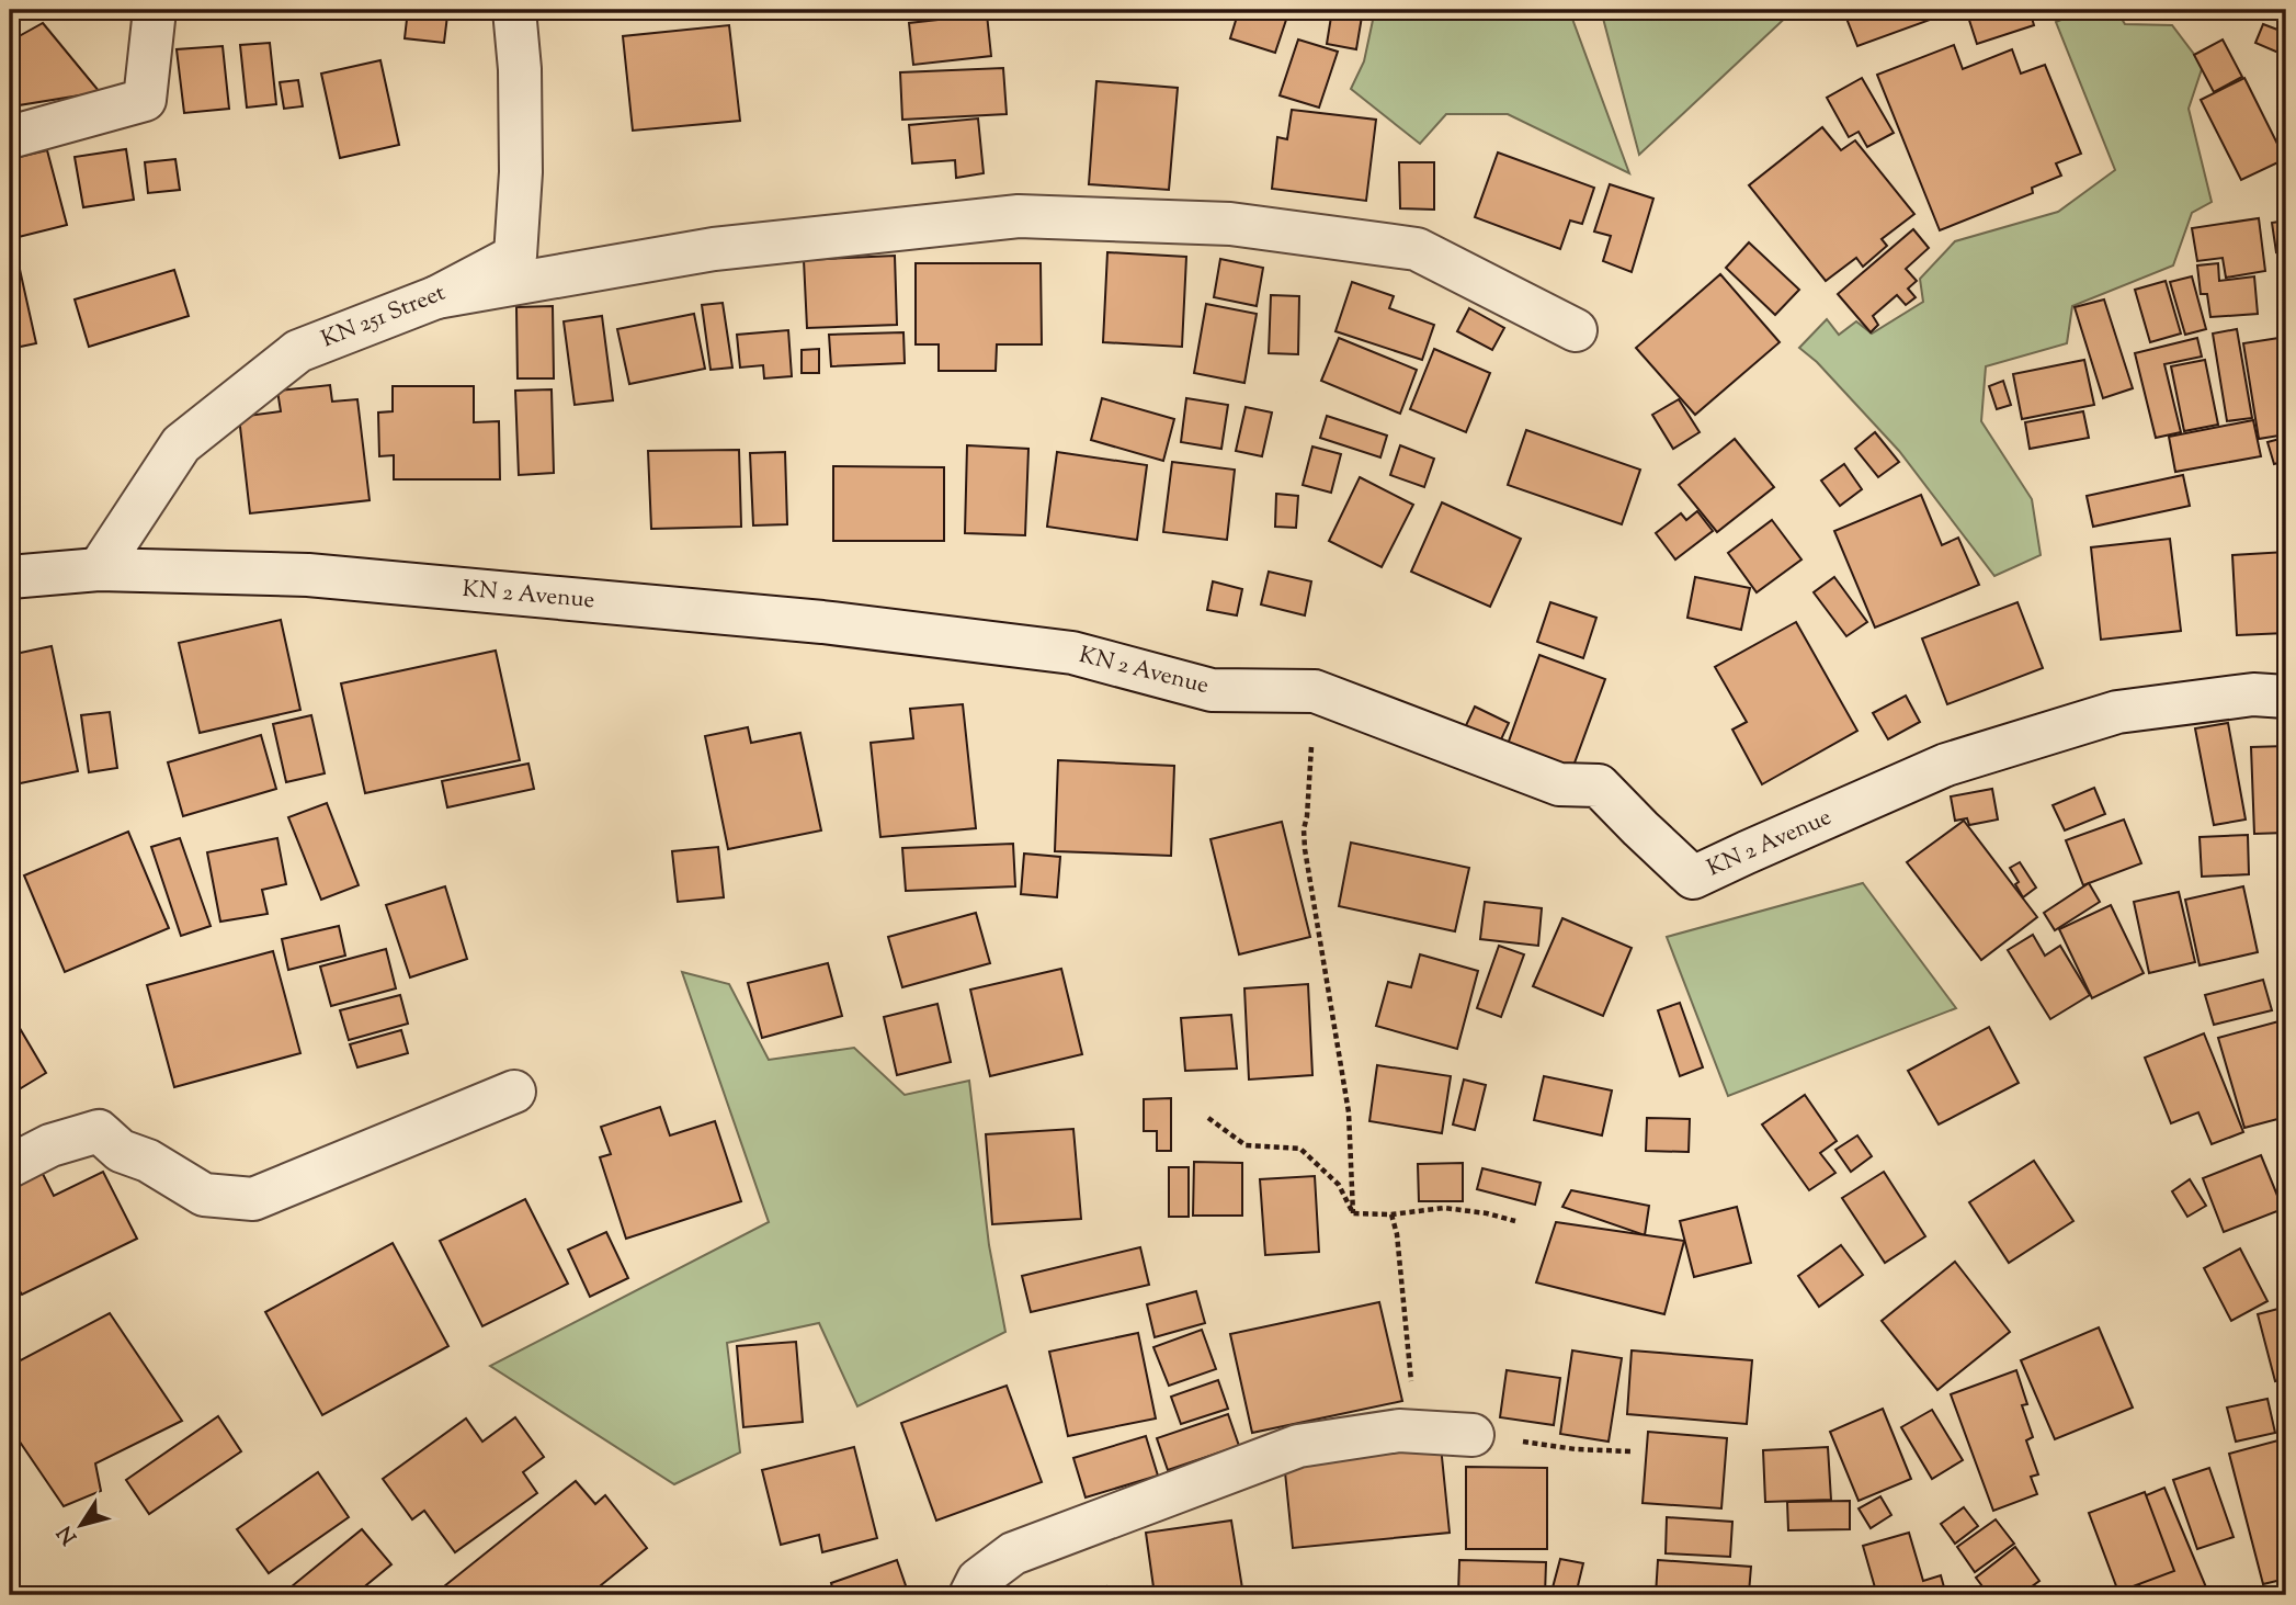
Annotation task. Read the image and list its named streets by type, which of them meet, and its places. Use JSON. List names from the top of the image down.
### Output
{
  "streets": {
    "street": ["KN 251 Street", "KN 2 Avenue"]
  },
  "crossings": [
    ["KN 251 Street", "KN 2 Avenue"]
  ],
  "north": "bottom left"
}
